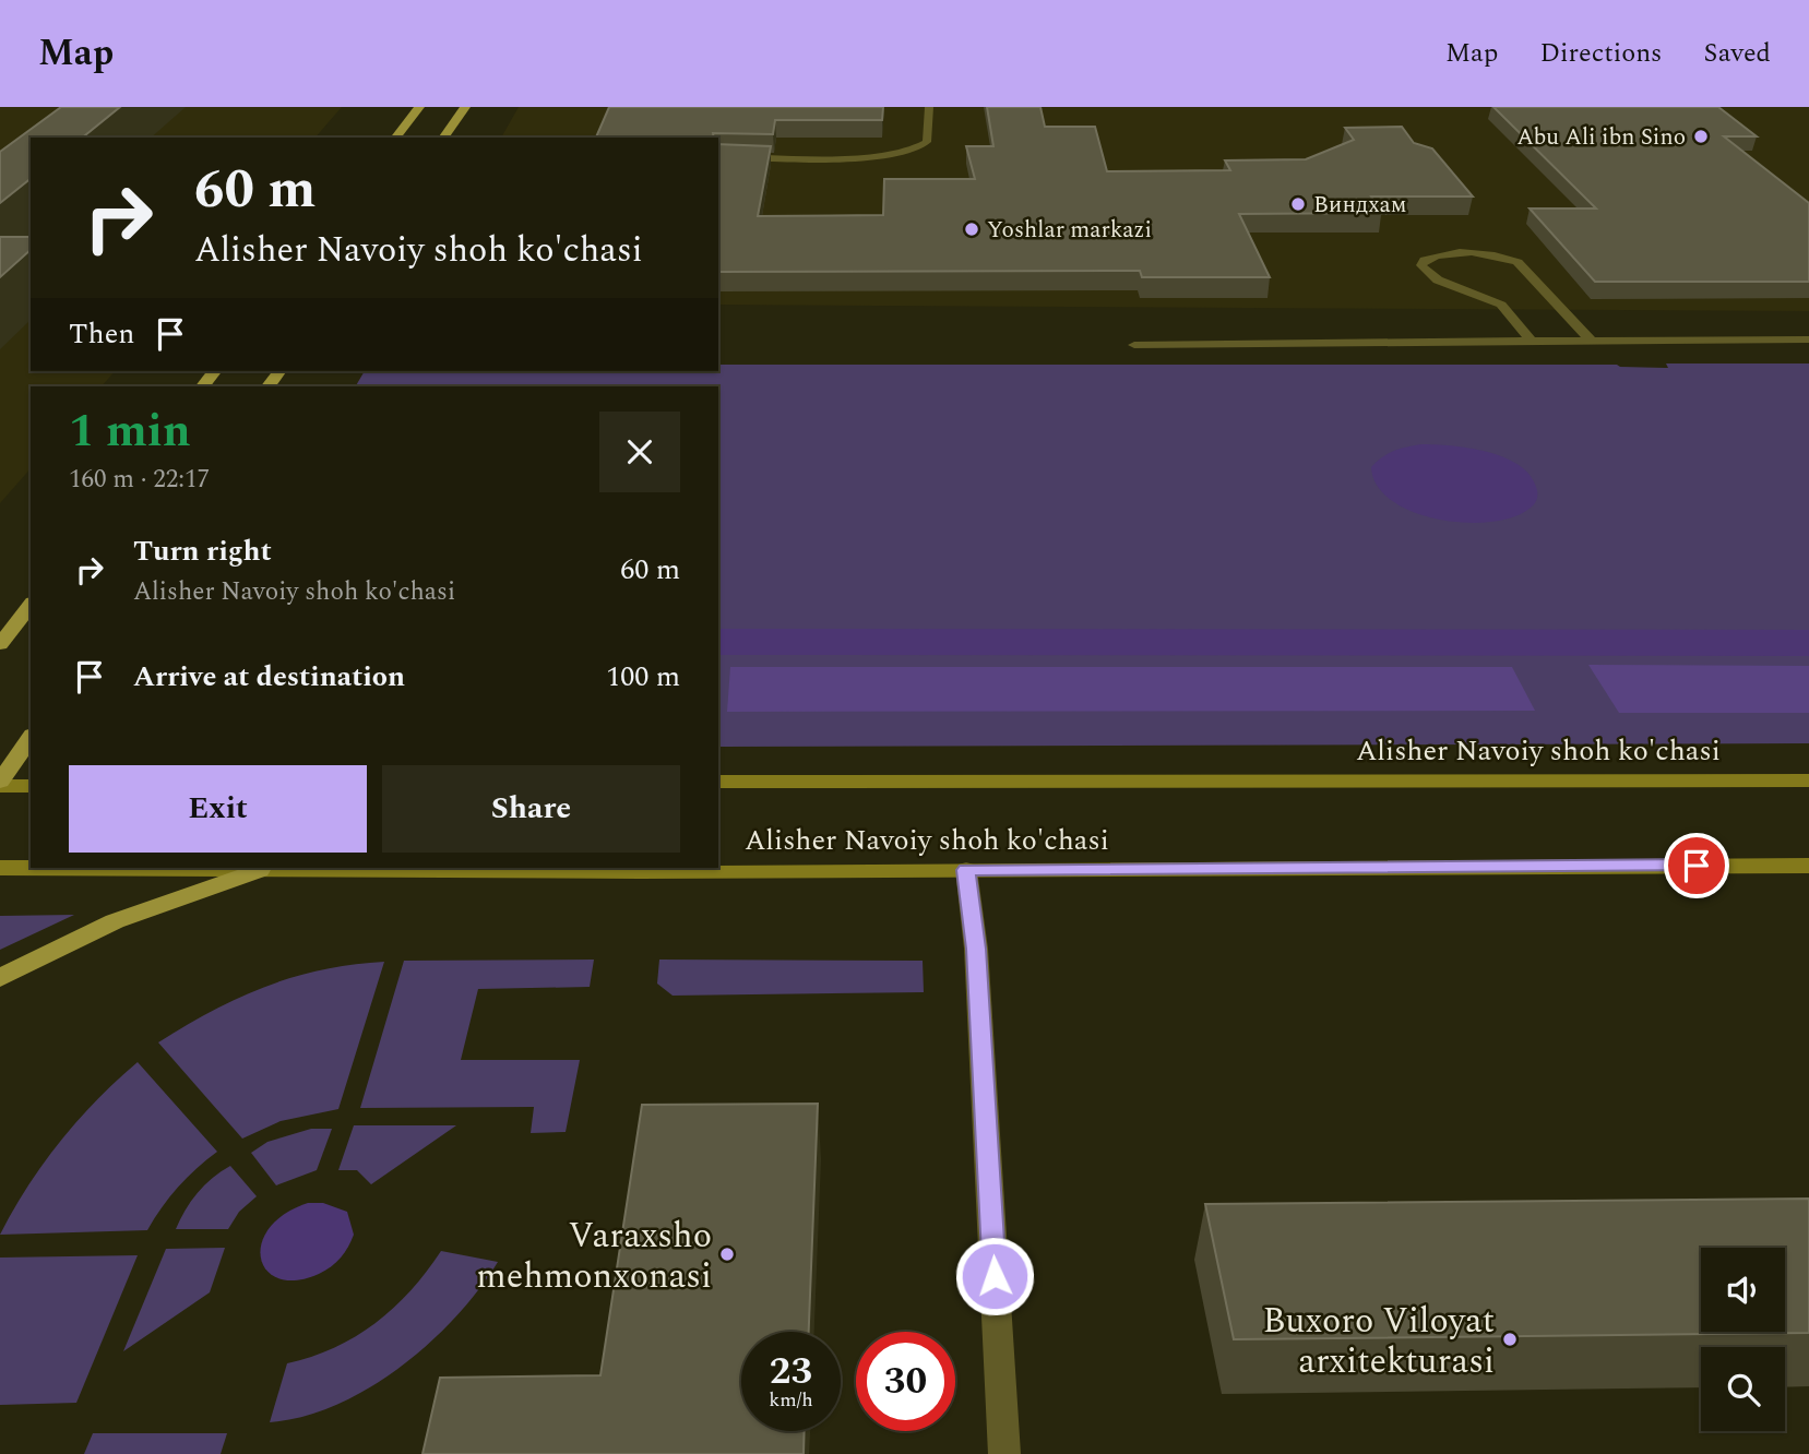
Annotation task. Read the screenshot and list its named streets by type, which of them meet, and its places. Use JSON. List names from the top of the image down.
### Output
{
  "streets": {
    "main road": ["Alisher Navoiy shoh ko'chasi"]
  },
  "places": [
    "Abu Ali ibn Sino",
    "Виндхам",
    "Yoshlar markazi",
    "Varaxsho mehmonxonasi",
    "Buxoro Viloyat arxitekturasi"
  ],
  "page": {
    "header": "Map",
    "nav": ["Map", "Directions", "Saved"],
    "turn": ["60 m", "Alisher Navoiy shoh ko'chasi"],
    "then": "Then",
    "heading": ["1 min", "160 m · 22:17"],
    "list": [
      {
        "name": "Turn right",
        "note": "Alisher Navoiy shoh ko'chasi",
        "value": "60 m"
      },
      {
        "name": "Arrive at destination",
        "value": "100 m"
      }
    ],
    "buttons": ["Exit", "Share"],
    "speed": "23 km/h",
    "limit": "30"
  }
}
